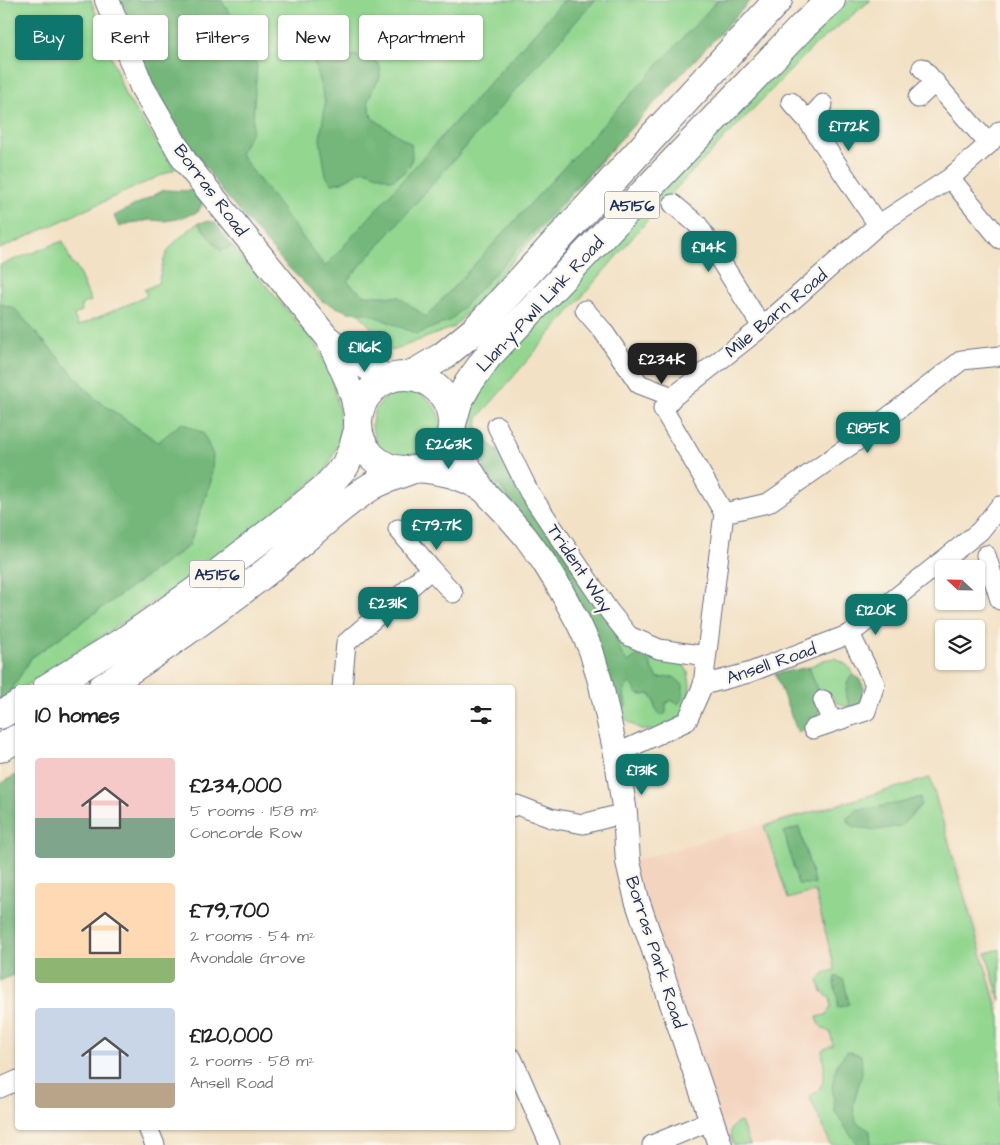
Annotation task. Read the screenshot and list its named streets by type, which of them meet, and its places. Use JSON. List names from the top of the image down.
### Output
{
  "streets": {
    "highway": ["A5156", "Llan-y-Pwll Link Road"],
    "street": [
      "Borras Road",
      "Mile Barn Road",
      "Trident Way",
      "Ansell Road",
      "Borras Park Road"
    ]
  },
  "crossings": [
    ["Borras Road", "A5156"],
    ["Borras Road", "Llan-y-Pwll Link Road"],
    ["Borras Road", "Borras Park Road"],
    ["A5156", "Llan-y-Pwll Link Road"],
    ["A5156", "Borras Park Road"],
    ["Llan-y-Pwll Link Road", "Borras Park Road"]
  ],
  "north": "left",
  "page": {
    "chip": [
      "Buy",
      "Rent",
      "Filters",
      "New",
      "Apartment"
    ],
    "price": [
      "£172K",
      "£114K",
      "£116K",
      "£234K",
      "£185K",
      "£263K",
      "£79.7K",
      "£231K",
      "£120K",
      "£131K"
    ],
    "heading": "10 homes",
    "list": [
      {
        "name": "£234,000",
        "note": "5 rooms · 158 m² · Concorde Row"
      },
      {
        "name": "£79,700",
        "note": "2 rooms · 54 m² · Avondale Grove"
      },
      {
        "name": "£120,000",
        "note": "2 rooms · 58 m² · Ansell Road"
      }
    ]
  }
}
